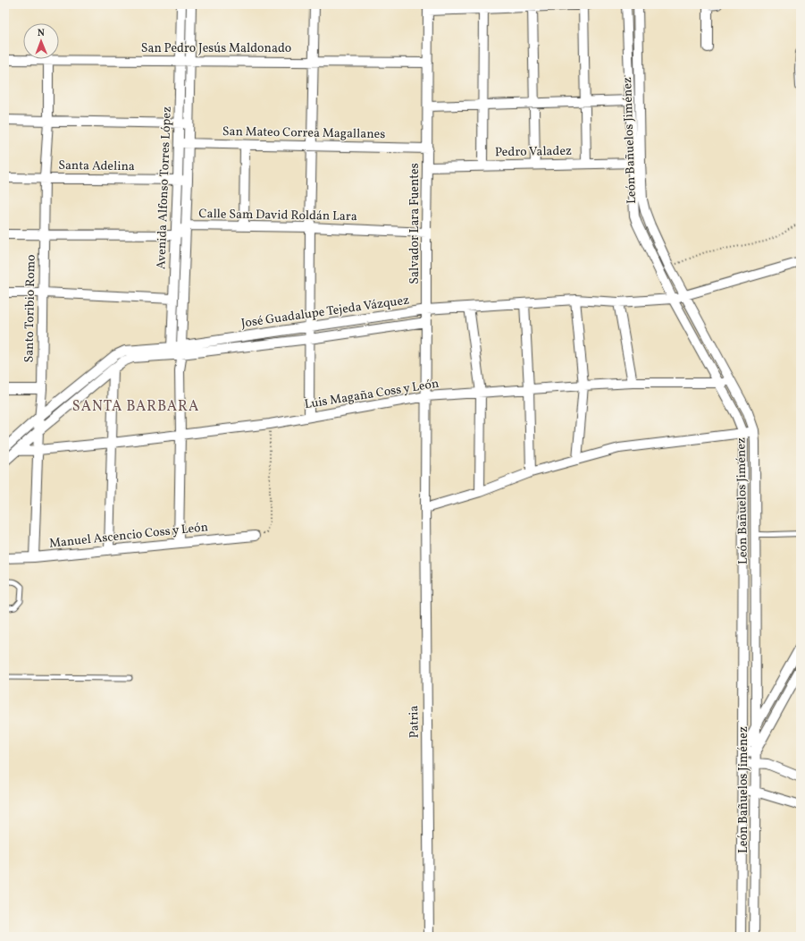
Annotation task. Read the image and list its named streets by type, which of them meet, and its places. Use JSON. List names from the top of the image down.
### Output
{
  "streets": {
    "street": [
      "San Pedro Jesús Maldonado",
      "San Mateo Correa Magallanes",
      "León Bañuelos Jiménez",
      "Pedro Valadez",
      "Santa Adelina",
      "Avenida Alfonso Torres López",
      "Calle Sam David Roldán Lara",
      "Salvador Lara Fuentes",
      "Santo Toribio Romo",
      "José Guadalupe Tejeda Vázquez",
      "Luis Magaña Coss y León",
      "Manuel Ascencio Coss y León",
      "Patria"
    ]
  },
  "crossings": [
    ["San Pedro Jesús Maldonado", "Avenida Alfonso Torres López"],
    ["San Pedro Jesús Maldonado", "Salvador Lara Fuentes"],
    ["San Pedro Jesús Maldonado", "Santo Toribio Romo"],
    ["San Mateo Correa Magallanes", "Avenida Alfonso Torres López"],
    ["San Mateo Correa Magallanes", "Salvador Lara Fuentes"],
    ["León Bañuelos Jiménez", "Pedro Valadez"],
    ["León Bañuelos Jiménez", "José Guadalupe Tejeda Vázquez"],
    ["León Bañuelos Jiménez", "Luis Magaña Coss y León"],
    ["Pedro Valadez", "Salvador Lara Fuentes"],
    ["Santa Adelina", "Avenida Alfonso Torres López"],
    ["Santa Adelina", "Santo Toribio Romo"],
    ["Avenida Alfonso Torres López", "Calle Sam David Roldán Lara"],
    ["Avenida Alfonso Torres López", "José Guadalupe Tejeda Vázquez"],
    ["Avenida Alfonso Torres López", "Luis Magaña Coss y León"],
    ["Avenida Alfonso Torres López", "Manuel Ascencio Coss y León"],
    ["Calle Sam David Roldán Lara", "Salvador Lara Fuentes"],
    ["Salvador Lara Fuentes", "José Guadalupe Tejeda Vázquez"],
    ["Salvador Lara Fuentes", "Luis Magaña Coss y León"],
    ["Salvador Lara Fuentes", "Patria"],
    ["Santo Toribio Romo", "José Guadalupe Tejeda Vázquez"],
    ["Santo Toribio Romo", "Luis Magaña Coss y León"],
    ["Santo Toribio Romo", "Manuel Ascencio Coss y León"],
    ["José Guadalupe Tejeda Vázquez", "Luis Magaña Coss y León"]
  ],
  "districts": ["SANTA BARBARA"],
  "north": "top"
}
